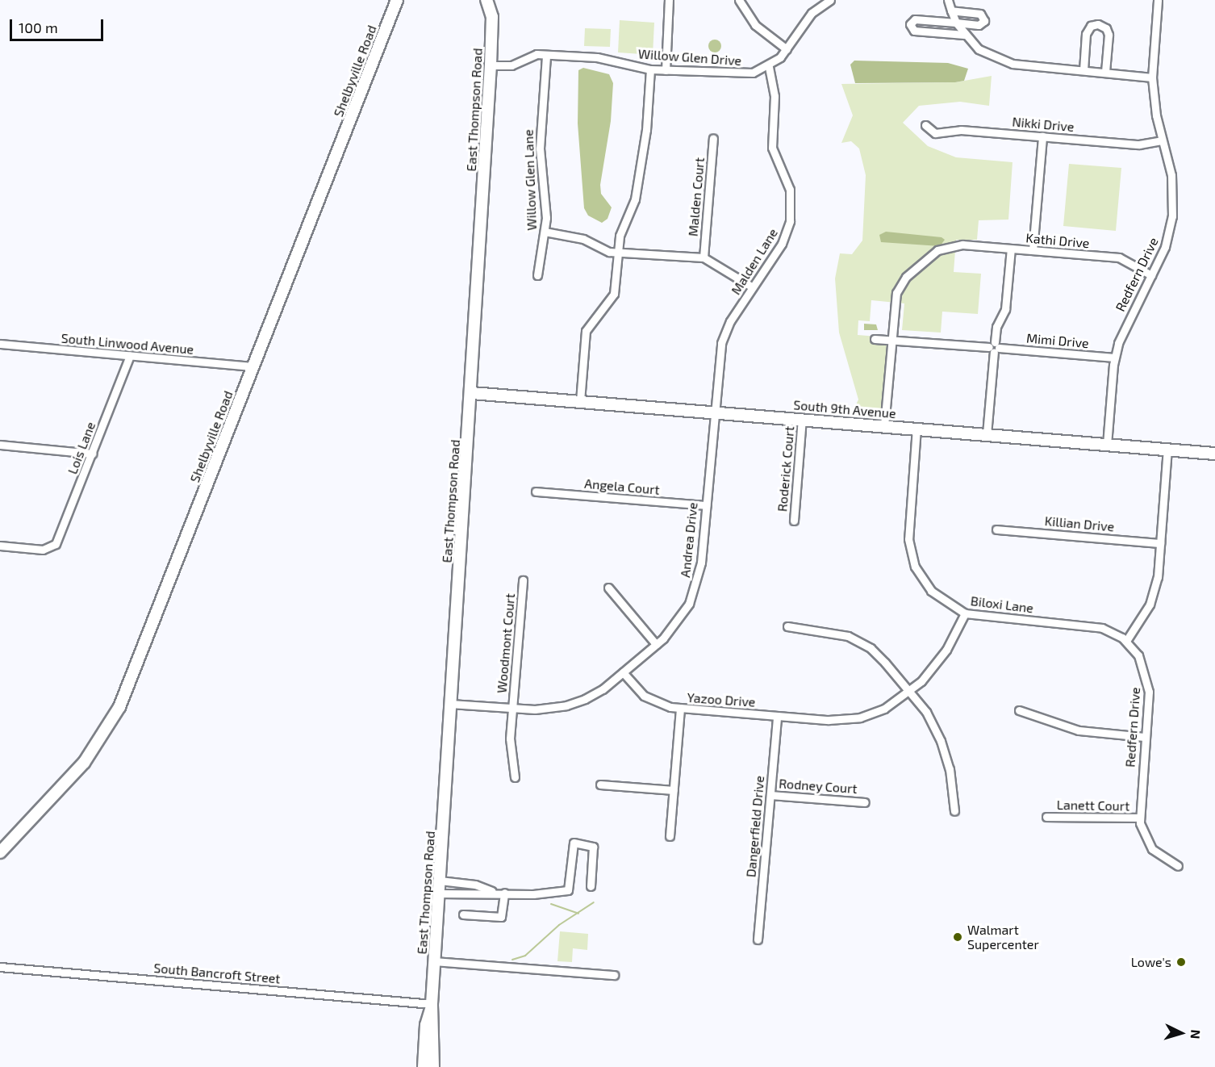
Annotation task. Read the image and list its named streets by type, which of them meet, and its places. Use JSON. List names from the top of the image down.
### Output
{
  "streets": {
    "main road": ["Shelbyville Road", "East Thompson Road", "South 9th Avenue"],
    "street": [
      "Willow Glen Drive",
      "Nikki Drive",
      "Willow Glen Lane",
      "Malden Court",
      "Kathi Drive",
      "Malden Lane",
      "Redfern Drive",
      "Mimi Drive",
      "South Linwood Avenue",
      "Lois Lane",
      "Roderick Court",
      "Angela Court",
      "Killian Drive",
      "Andrea Drive",
      "Biloxi Lane",
      "Woodmont Court",
      "Yazoo Drive",
      "Rodney Court",
      "Lanett Court",
      "Dangerfield Drive",
      "South Bancroft Street"
    ]
  },
  "crossings": [
    ["Willow Glen Drive", "East Thompson Road"],
    ["Willow Glen Drive", "Willow Glen Lane"],
    ["Willow Glen Drive", "Malden Lane"],
    ["Shelbyville Road", "South Linwood Avenue"],
    ["East Thompson Road", "South 9th Avenue"],
    ["East Thompson Road", "South Bancroft Street"],
    ["Nikki Drive", "Redfern Drive"],
    ["Kathi Drive", "Redfern Drive"],
    ["Kathi Drive", "Mimi Drive"],
    ["Malden Lane", "South 9th Avenue"],
    ["Malden Lane", "Andrea Drive"],
    ["Redfern Drive", "Mimi Drive"],
    ["Redfern Drive", "South 9th Avenue"],
    ["Redfern Drive", "Biloxi Lane"],
    ["Redfern Drive", "Lanett Court"],
    ["South Linwood Avenue", "Lois Lane"],
    ["South 9th Avenue", "Roderick Court"],
    ["South 9th Avenue", "Andrea Drive"],
    ["South 9th Avenue", "Biloxi Lane"],
    ["Angela Court", "Andrea Drive"],
    ["Andrea Drive", "Yazoo Drive"],
    ["Biloxi Lane", "Yazoo Drive"],
    ["Yazoo Drive", "Dangerfield Drive"],
    ["Rodney Court", "Dangerfield Drive"]
  ],
  "places": ["Walmart Supercenter", "Lowe's"],
  "scale_bar": "100 m",
  "north": "right"
}
